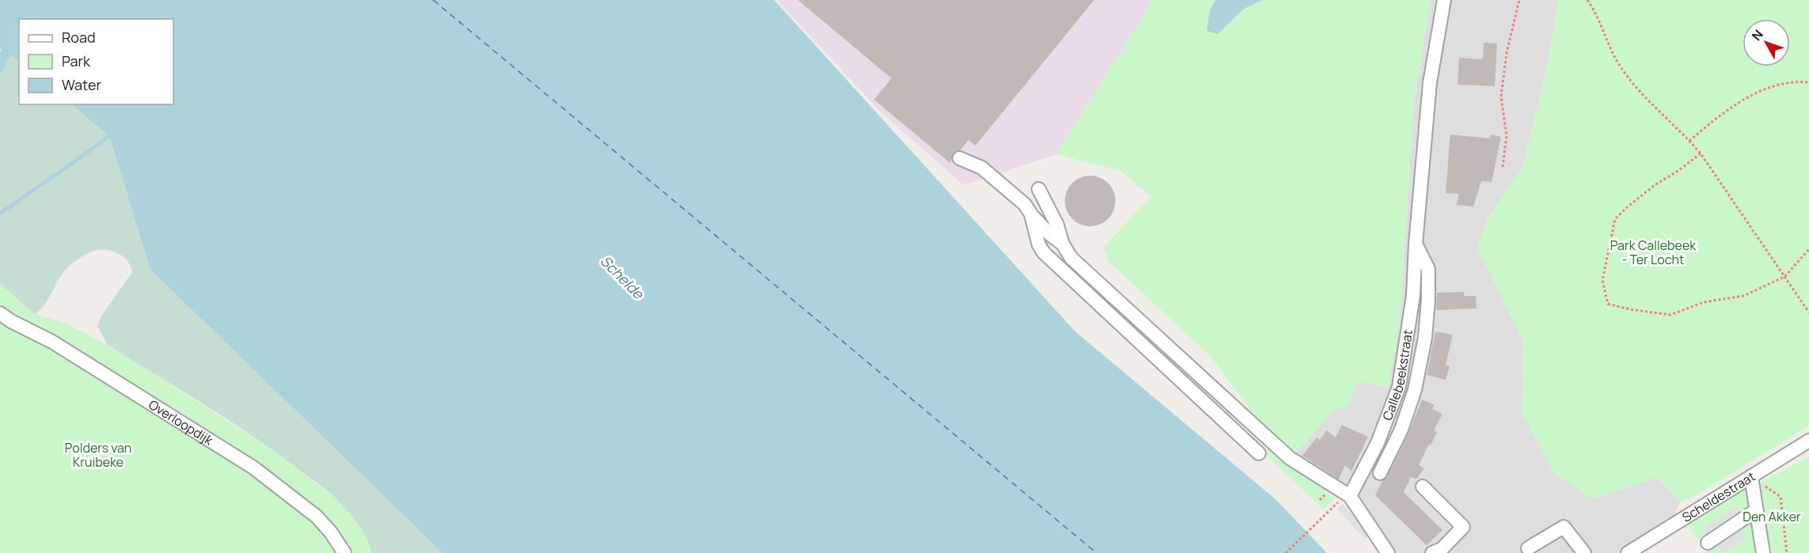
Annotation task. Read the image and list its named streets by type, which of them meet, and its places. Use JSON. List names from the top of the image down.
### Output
{
  "streets": {
    "street": ["Callebeekstraat", "Overloopdijk", "Scheldestraat"]
  },
  "water": ["Schelde"],
  "parks": ["Park Callebeek - Ter Locht", "Polders van Kruibeke", "Den Akker"],
  "legend": ["Road", "Park", "Water"],
  "north": "top left"
}
